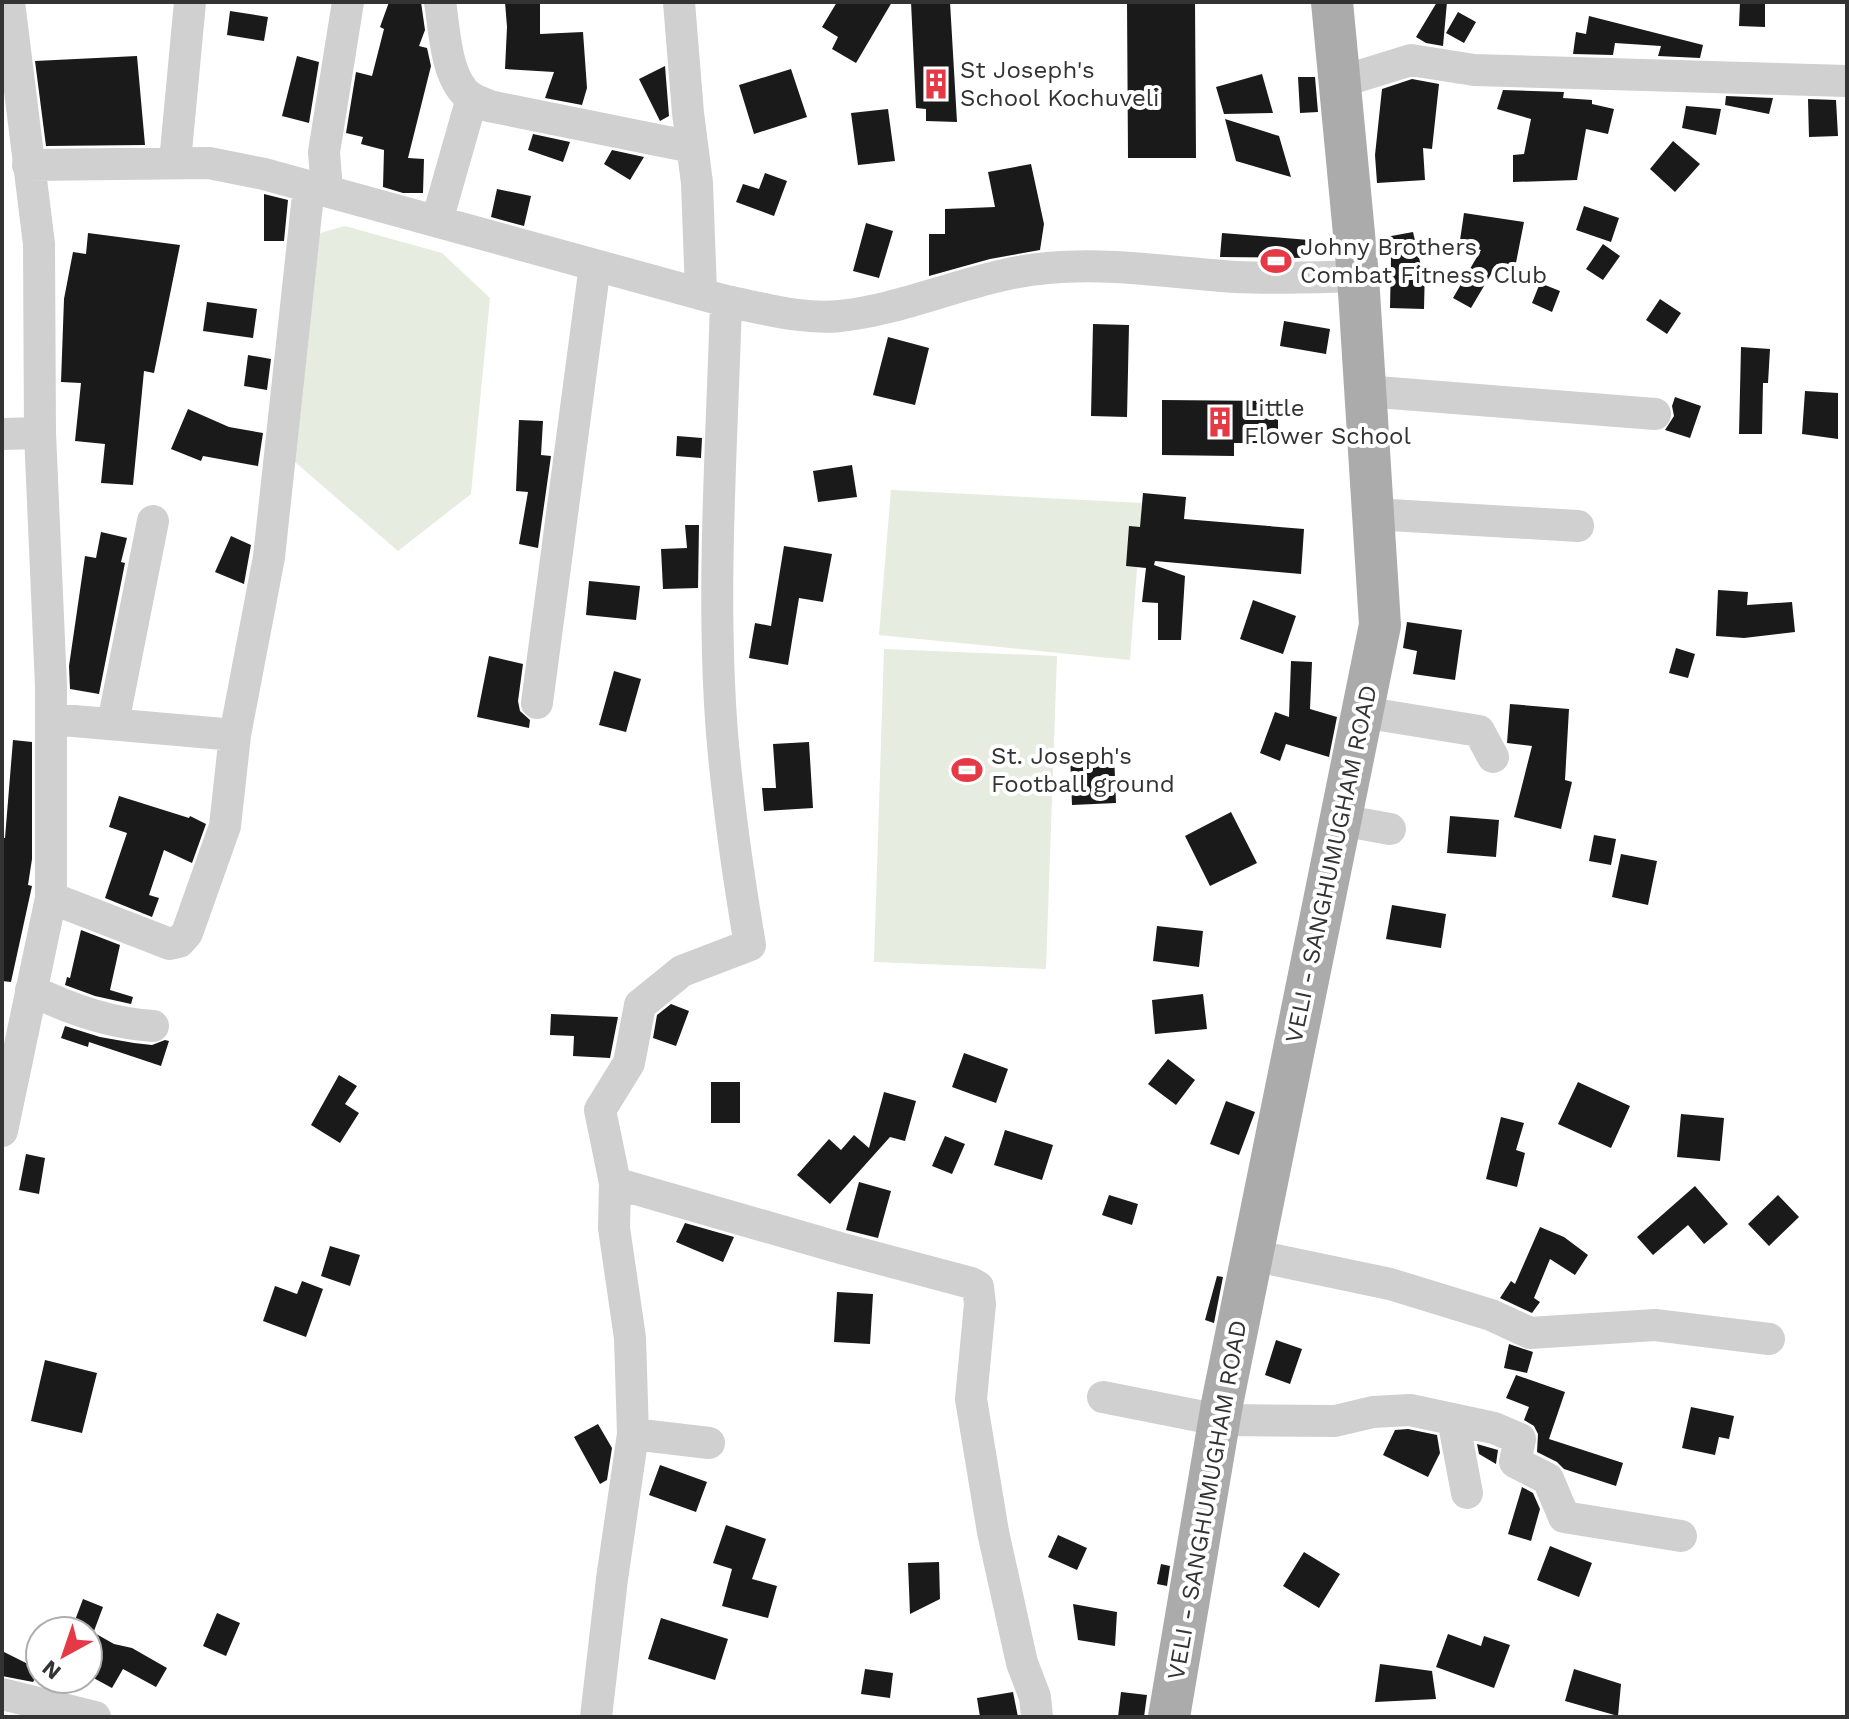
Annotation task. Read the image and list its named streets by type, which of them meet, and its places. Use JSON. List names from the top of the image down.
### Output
{
  "streets": {
    "main road": ["VELI - SANGHUMUGHAM ROAD"]
  },
  "places": {
    "building": ["St Joseph's School Kochuveli", "Little Flower School"],
    "sports": ["Johny Brothers Combat Fitness Club", "St. Joseph's Football ground"]
  },
  "north": "bottom left"
}
